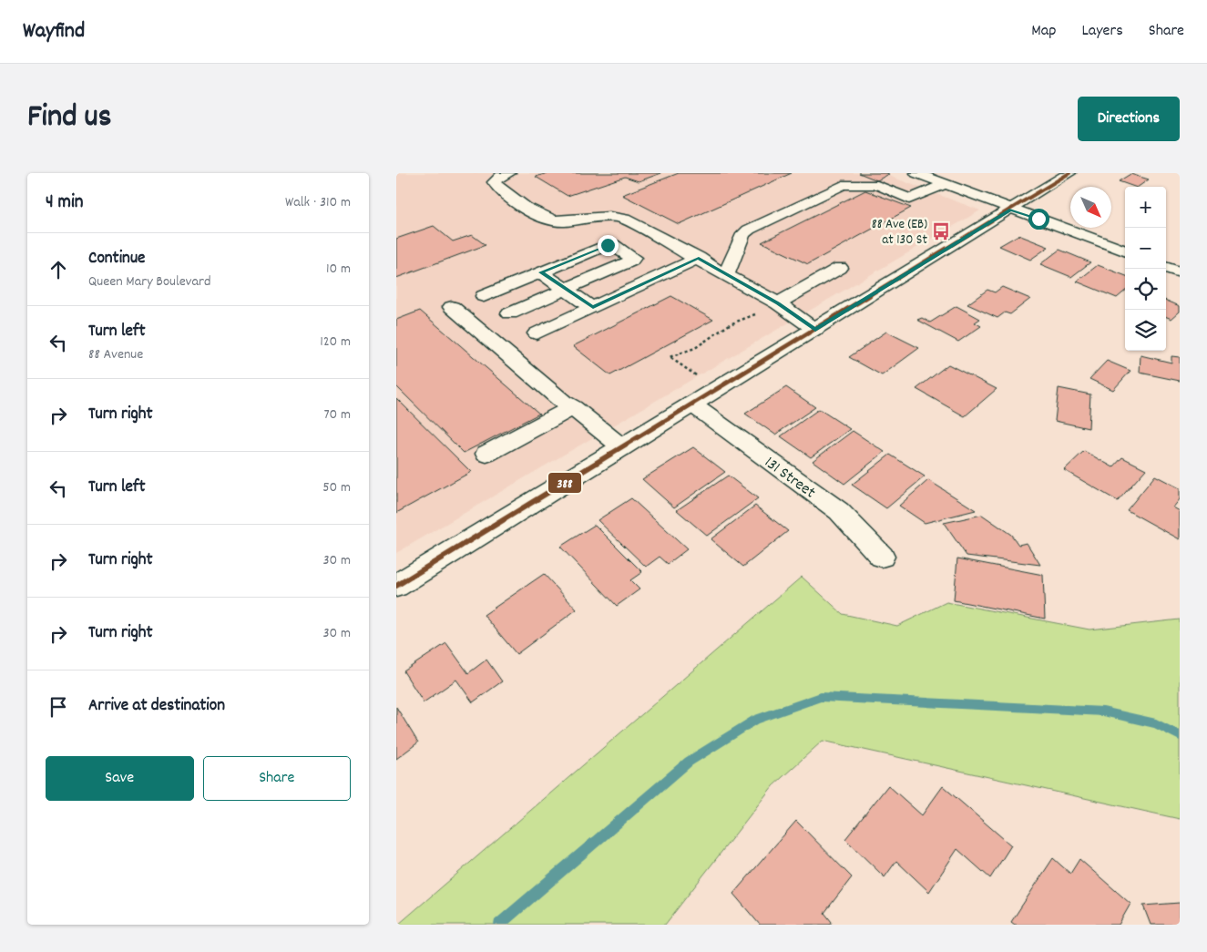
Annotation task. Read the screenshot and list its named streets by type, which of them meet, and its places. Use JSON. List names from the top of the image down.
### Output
{
  "streets": {
    "main road": ["131 Street"]
  },
  "places": {
    "bus stop": ["88 Ave (EB) at 130 St"]
  },
  "lines": ["transit line 388"],
  "north": "bottom right",
  "page": {
    "header": "Wayfind",
    "nav": ["Map", "Layers", "Share"],
    "title": "Find us",
    "buttons": [
      "Directions",
      ["Save", "Share"]
    ],
    "heading": ["4 min", "Walk · 310 m"],
    "map_buttons": ["+", "−"],
    "list": [
      ["Continue", "Queen Mary Boulevard", "10 m"],
      ["Turn left", "88 Avenue", "120 m"],
      ["Turn right", "70 m"],
      ["Turn left", "50 m"],
      ["Turn right", "30 m"],
      ["Turn right", "30 m"],
      "Arrive at destination"
    ]
  }
}
